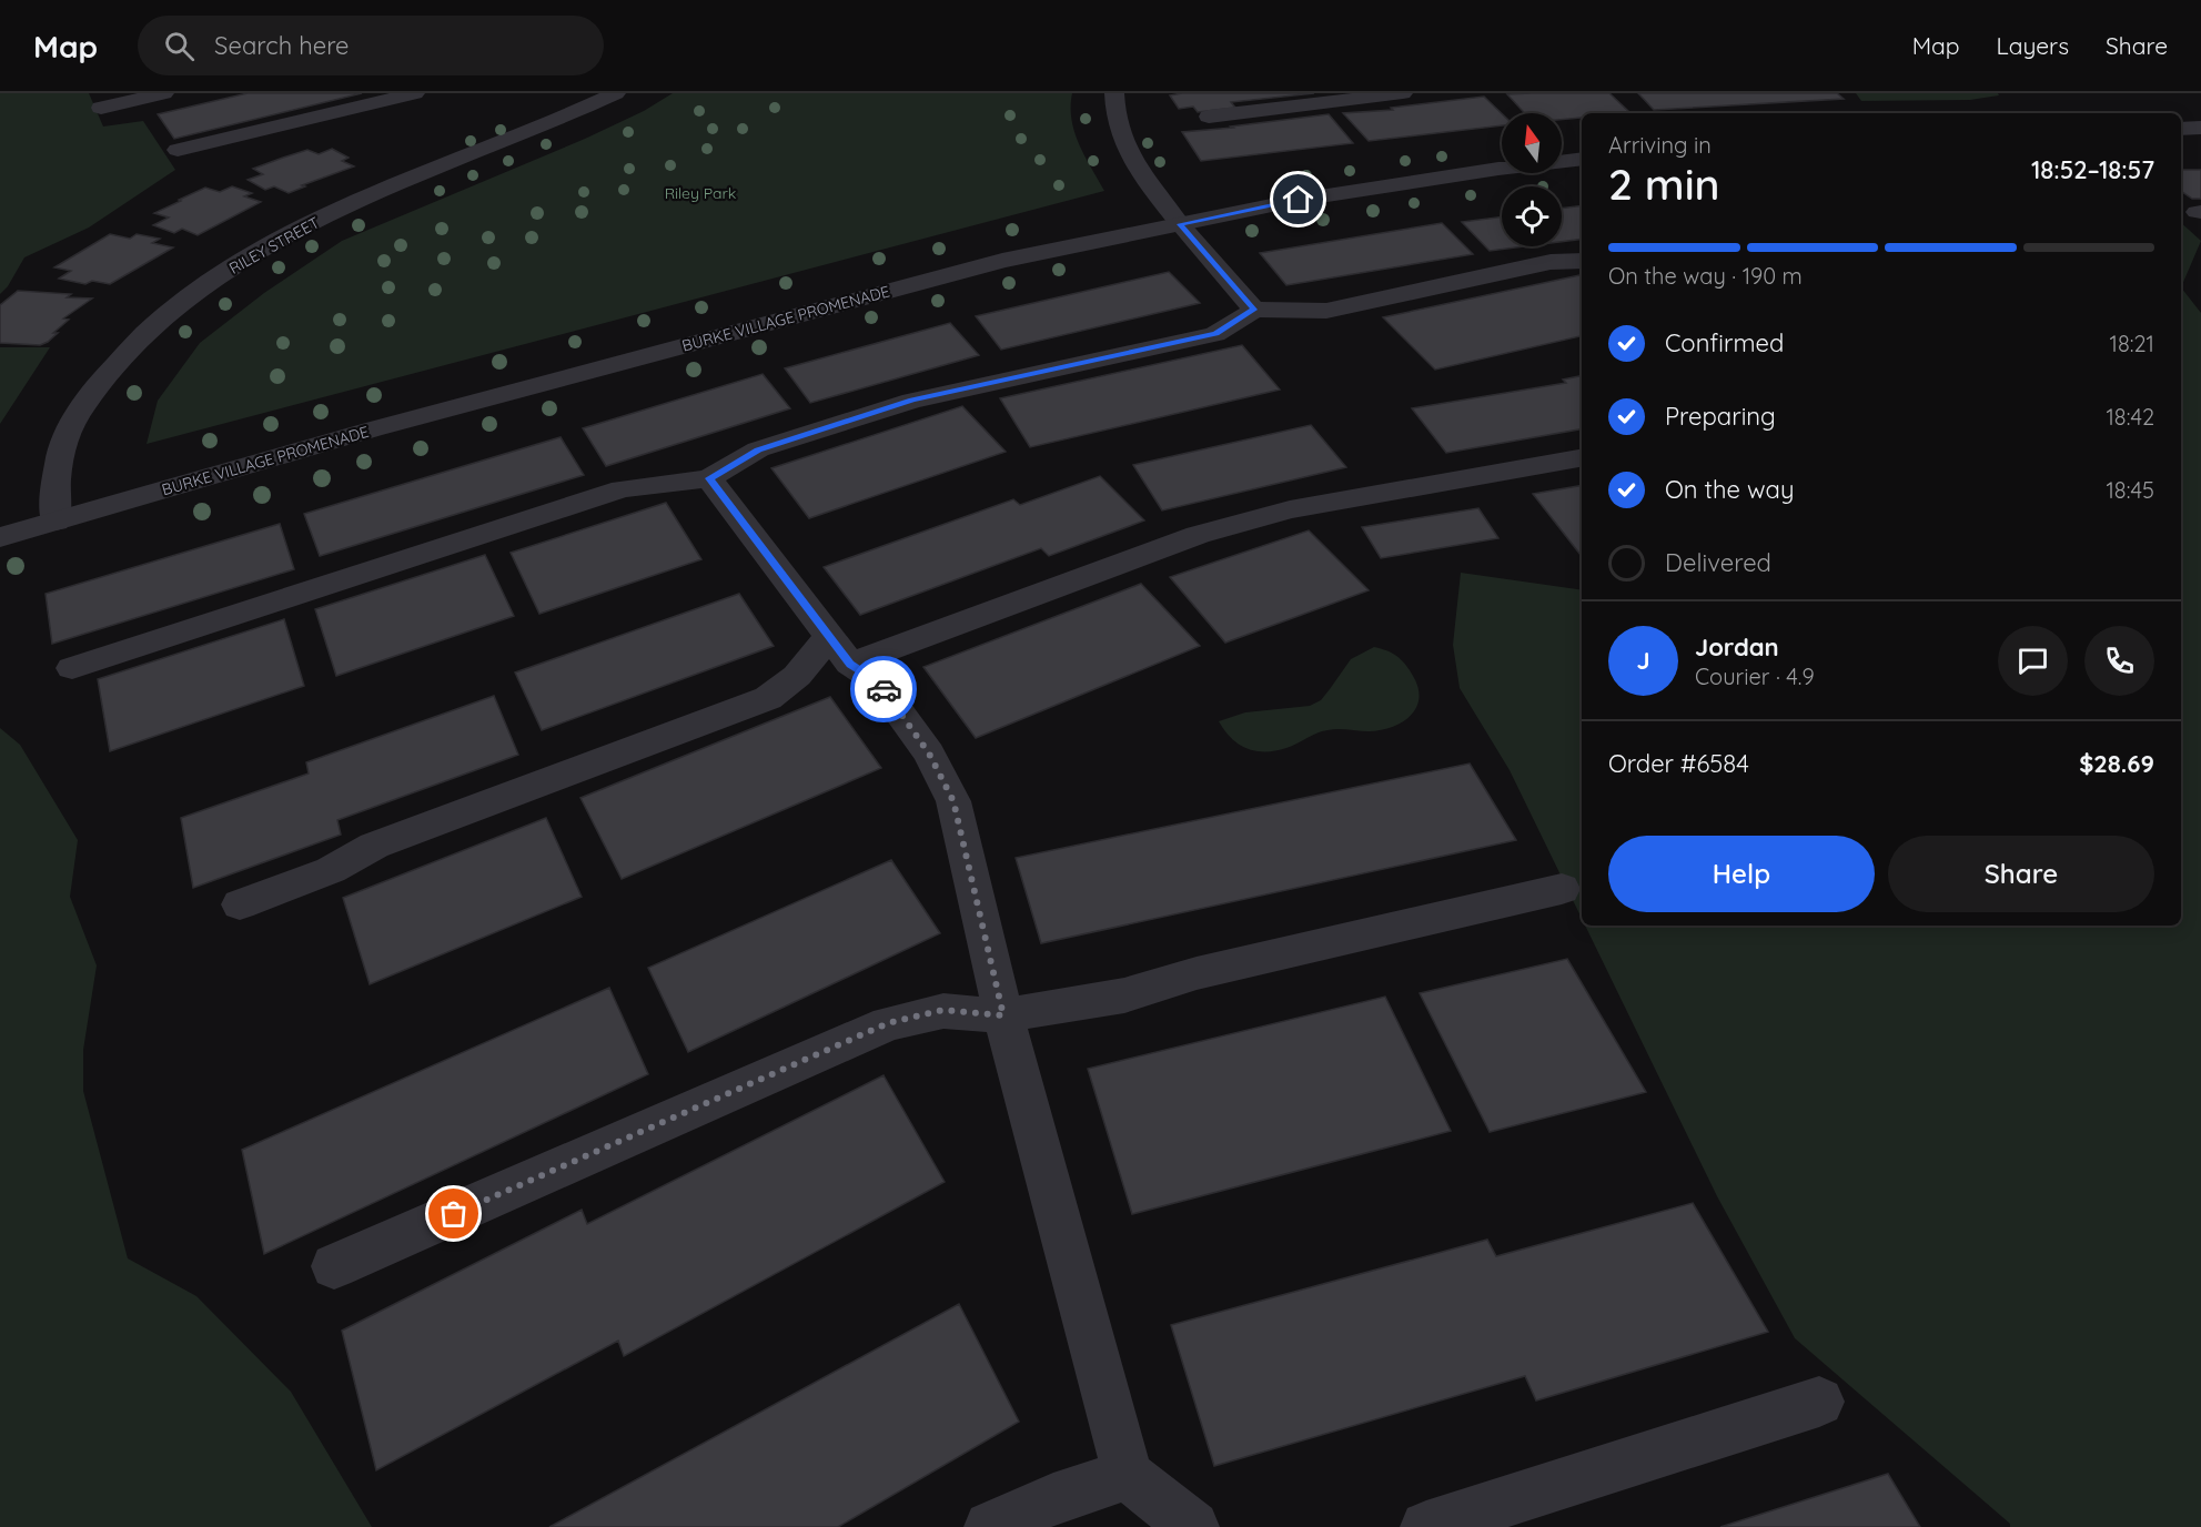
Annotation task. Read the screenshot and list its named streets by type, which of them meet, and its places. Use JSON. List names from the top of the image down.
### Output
{
  "streets": {
    "street": ["RILEY STREET", "BURKE VILLAGE PROMENADE"]
  },
  "crossings": [
    ["RILEY STREET", "BURKE VILLAGE PROMENADE"]
  ],
  "parks": ["Riley Park"],
  "north": "top",
  "page": {
    "header": "Map",
    "search": "Search here",
    "nav": ["Map", "Layers", "Share"],
    "heading": ["2 min", "Arriving in", "18:52–18:57"],
    "panel": [
      "Jordan",
      "Courier · 4.9",
      "Order #6584",
      "$28.69"
    ],
    "bar": "On the way · 190 m",
    "list": [
      ["Confirmed", "18:21"],
      ["Preparing", "18:42"],
      ["On the way", "18:45"],
      "Delivered"
    ],
    "round": "J",
    "buttons": ["Help", "Share"]
  }
}
